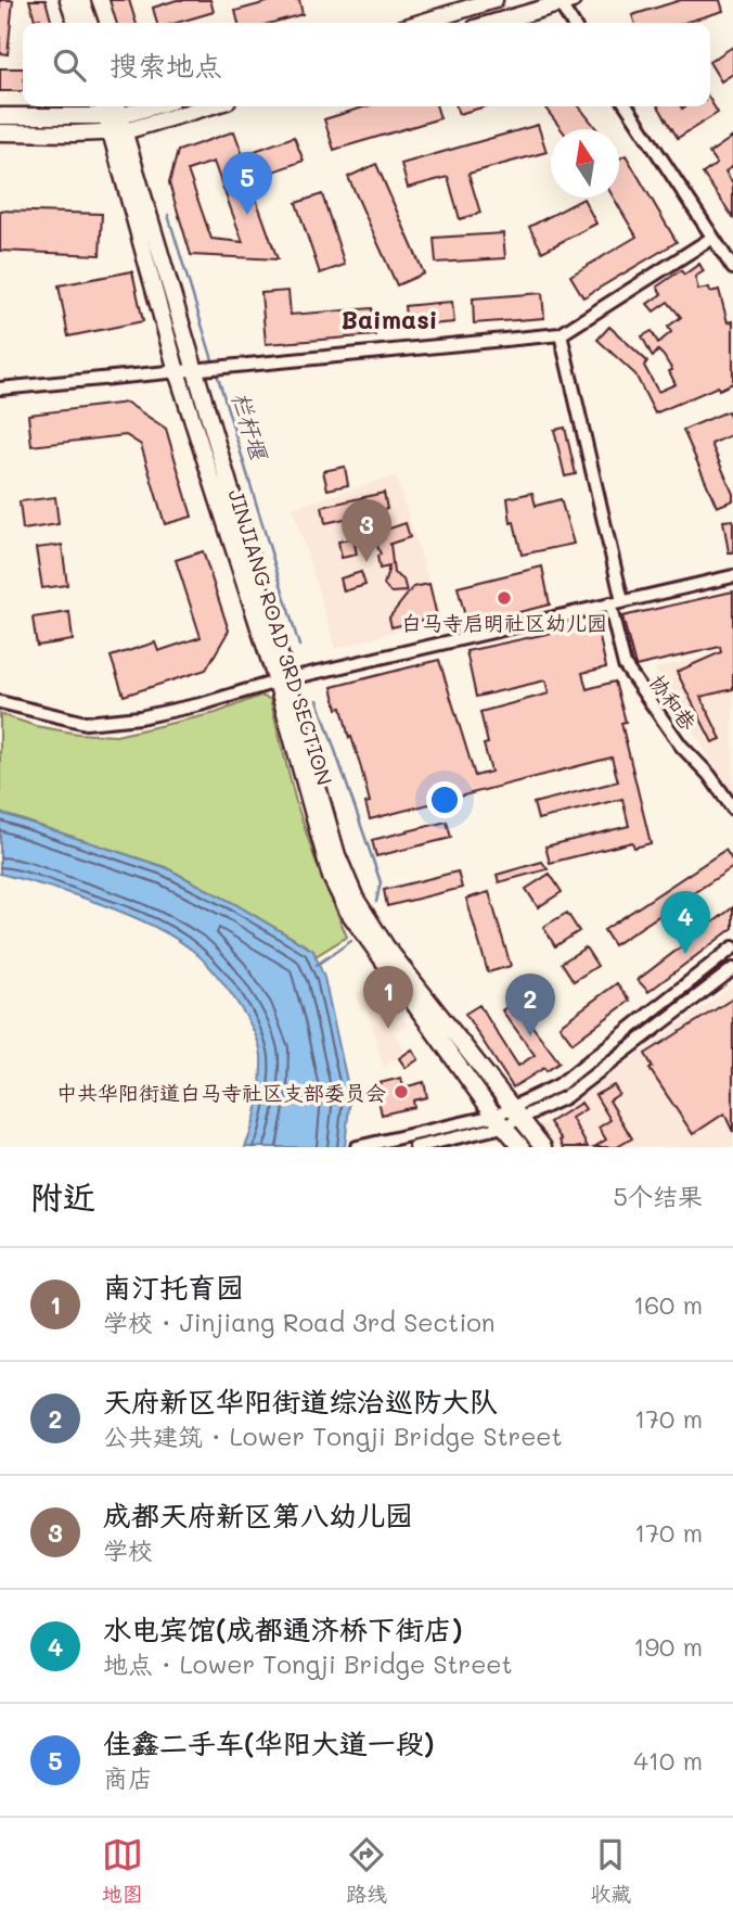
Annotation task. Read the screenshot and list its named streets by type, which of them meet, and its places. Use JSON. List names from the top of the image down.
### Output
{
  "streets": {
    "main road": ["JINJIANG ROAD 3RD SECTION"],
    "street": ["协和巷"]
  },
  "districts": ["Baimasi"],
  "water": ["栏杆堰"],
  "places": ["白马寺启明社区幼儿园", "中共华阳街道白马寺社区支部委员会"],
  "north": "top",
  "page": {
    "search": "搜索地点",
    "pins": [
      "5",
      "3",
      "4",
      "1",
      "2"
    ],
    "heading": ["附近", "5个结果"],
    "list": [
      {
        "mark": "1",
        "name": "南汀托育园",
        "note": "学校 · Jinjiang Road 3rd Section",
        "value": "160 m"
      },
      {
        "mark": "2",
        "name": "天府新区华阳街道综治巡防大队",
        "note": "公共建筑 · Lower Tongji Bridge Street",
        "value": "170 m"
      },
      {
        "mark": "3",
        "name": "成都天府新区第八幼儿园",
        "note": "学校",
        "value": "170 m"
      },
      {
        "mark": "4",
        "name": "水电宾馆(成都通济桥下街店)",
        "note": "地点 · Lower Tongji Bridge Street",
        "value": "190 m"
      },
      {
        "mark": "5",
        "name": "佳鑫二手车(华阳大道一段)",
        "note": "商店",
        "value": "410 m"
      }
    ],
    "nav": ["地图", "路线", "收藏"]
  }
}
